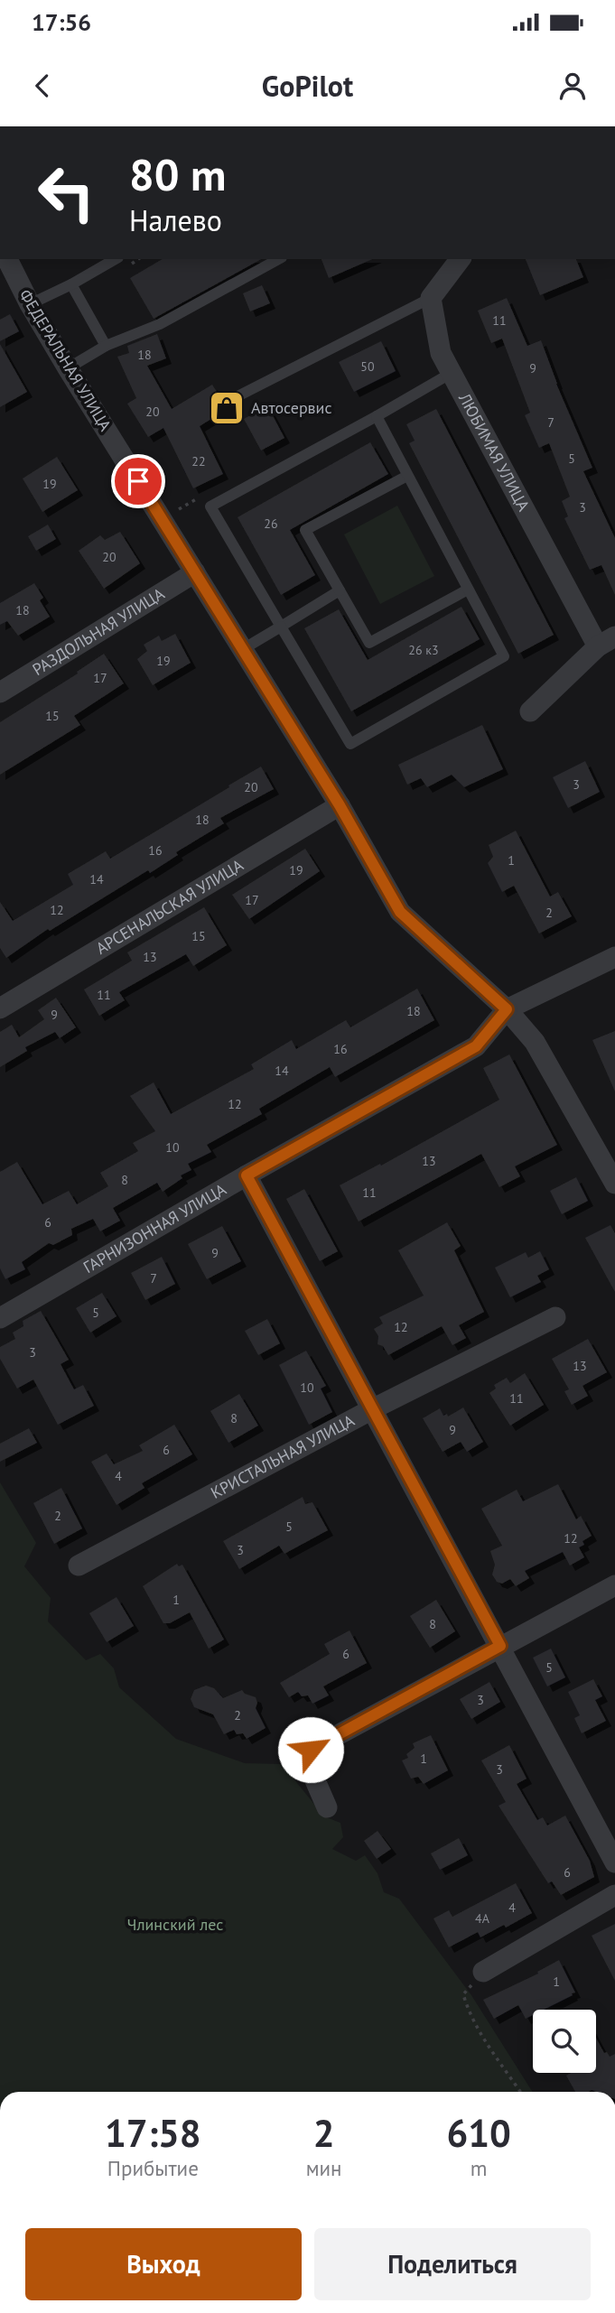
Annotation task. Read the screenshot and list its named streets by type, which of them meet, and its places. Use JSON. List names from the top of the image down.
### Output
{
  "streets": {
    "street": [
      "ФЕДЕРАЛЬНАЯ УЛИЦА",
      "ЛЮБИМАЯ УЛИЦА",
      "РАЗДОЛЬНАЯ УЛИЦА",
      "АРСЕНАЛЬСКАЯ УЛИЦА",
      "ГАРНИЗОННАЯ УЛИЦА",
      "КРИСТАЛЬНАЯ УЛИЦА"
    ]
  },
  "crossings": [
    ["ФЕДЕРАЛЬНАЯ УЛИЦА", "РАЗДОЛЬНАЯ УЛИЦА"],
    ["ФЕДЕРАЛЬНАЯ УЛИЦА", "АРСЕНАЛЬСКАЯ УЛИЦА"],
    ["ФЕДЕРАЛЬНАЯ УЛИЦА", "ГАРНИЗОННАЯ УЛИЦА"]
  ],
  "parks": ["Члинский лес"],
  "places": {
    "shop": ["Автосервис"]
  },
  "house_numbers": [
    "11",
    "18",
    "50",
    "9",
    "20",
    "7",
    "5",
    "22",
    "19",
    "3",
    "26",
    "20",
    "18",
    "26 к3",
    "19",
    "17",
    "15",
    "3",
    "20",
    "18",
    "16",
    "1",
    "19",
    "14",
    "17",
    "12",
    "2",
    "15",
    "13",
    "11",
    "18",
    "9",
    "16",
    "14",
    "12",
    "10",
    "13",
    "8",
    "11",
    "6",
    "9",
    "7",
    "5",
    "12",
    "3",
    "13",
    "10",
    "11",
    "8",
    "9",
    "6",
    "4",
    "2",
    "5",
    "12",
    "3",
    "1",
    "8",
    "6",
    "5",
    "3",
    "2",
    "1",
    "3",
    "6",
    "4",
    "4А",
    "1"
  ],
  "page": {
    "status": "17:56",
    "header": "GoPilot",
    "turn": ["80 m", "Налево"],
    "eta": [
      "17:58",
      "Прибытие",
      "2",
      "мин",
      "610",
      "m"
    ],
    "buttons": ["Выход", "Поделиться"]
  }
}
